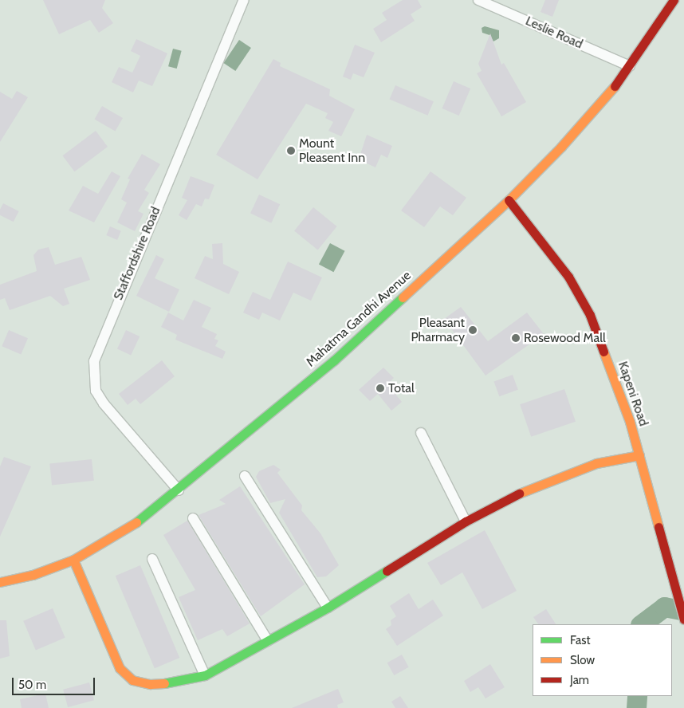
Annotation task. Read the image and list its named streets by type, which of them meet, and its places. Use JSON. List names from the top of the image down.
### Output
{
  "streets": {
    "main road": ["Mahatma Gandhi Avenue", "Kapeni Road"],
    "street": ["Leslie Road", "Staffordshire Road"]
  },
  "crossings": [
    ["Leslie Road", "Mahatma Gandhi Avenue"],
    ["Staffordshire Road", "Mahatma Gandhi Avenue"],
    ["Mahatma Gandhi Avenue", "Kapeni Road"]
  ],
  "places": [
    "Mount Pleasent Inn",
    "Pleasant Pharmacy",
    "Rosewood Mall",
    "Total"
  ],
  "legend": ["Fast", "Slow", "Jam"],
  "scale_bar": "50 m"
}
